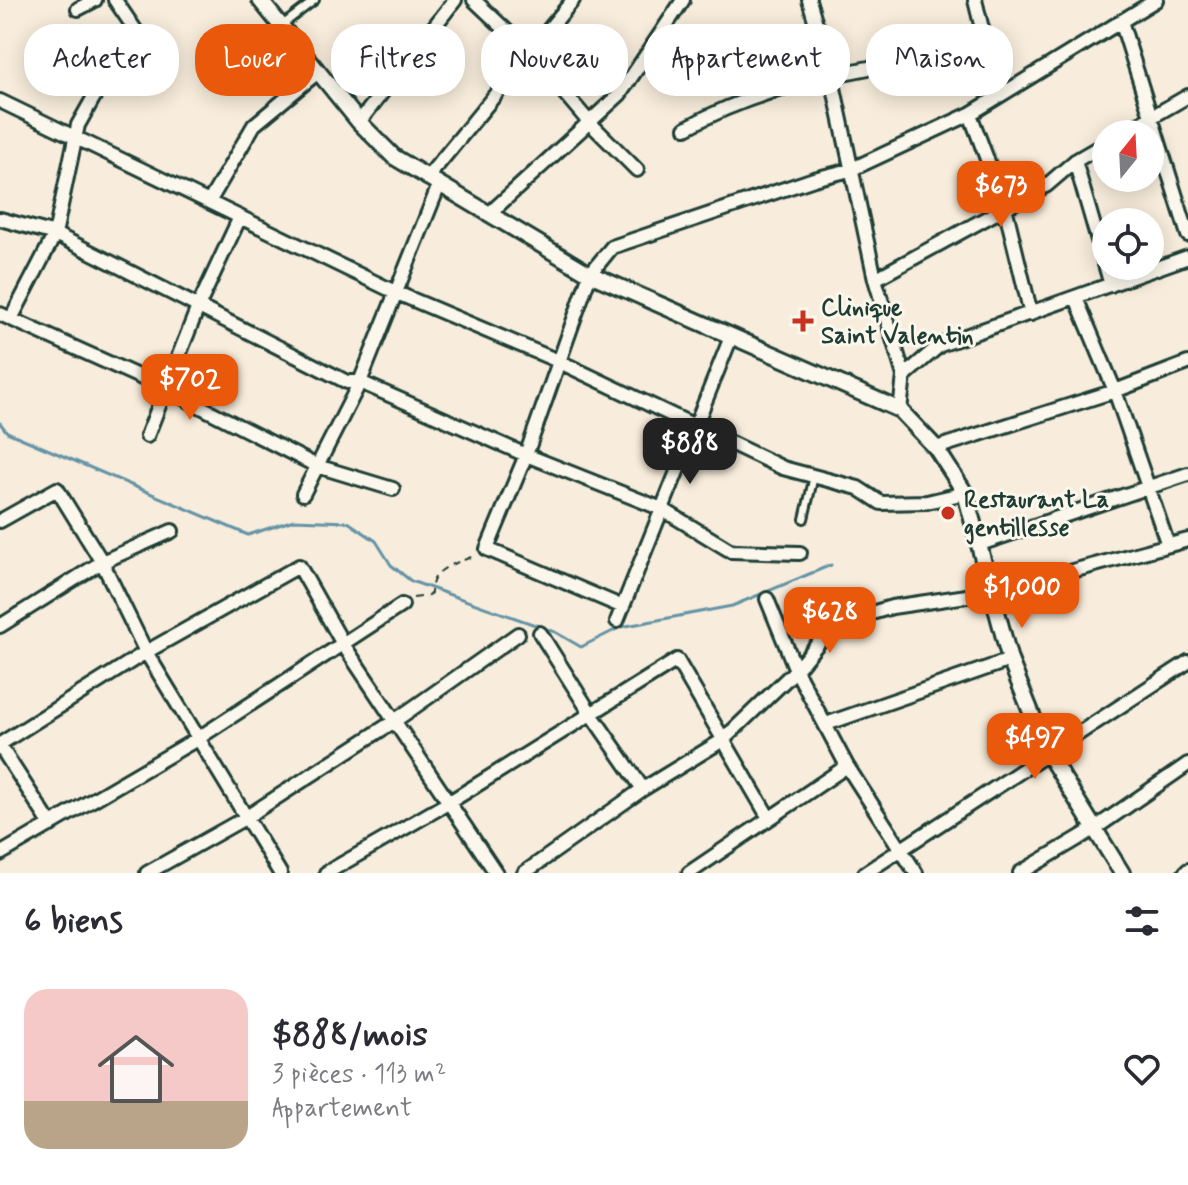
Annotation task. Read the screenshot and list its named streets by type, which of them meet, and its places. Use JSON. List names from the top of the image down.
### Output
{
  "places": {
    "health": ["Clinique Saint Valentin"],
    "other": ["Restaurant La gentillesse"]
  },
  "north": "top",
  "page": {
    "chip": [
      "Acheter",
      "Louer",
      "Filtres",
      "Nouveau",
      "Appartement",
      "Maison"
    ],
    "price": [
      "$673",
      "$702",
      "$888",
      "$1,000",
      "$628",
      "$497"
    ],
    "heading": "6 biens",
    "list": [
      {
        "name": "$888/mois",
        "note": "3 pièces · 113 m² · Appartement"
      }
    ]
  }
}
